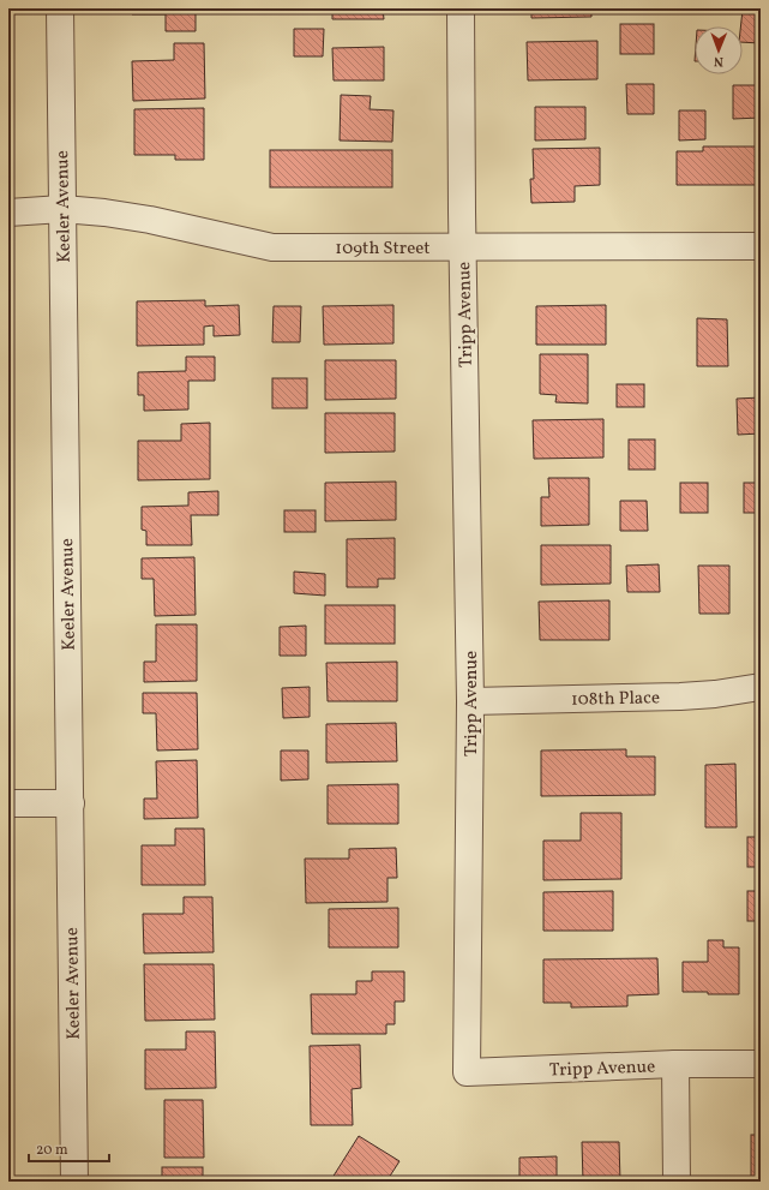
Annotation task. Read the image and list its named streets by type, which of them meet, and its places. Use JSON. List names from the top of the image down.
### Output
{
  "streets": {
    "street": [
      "Keeler Avenue",
      "109th Street",
      "Tripp Avenue",
      "108th Place"
    ]
  },
  "crossings": [
    ["Keeler Avenue", "109th Street"],
    ["109th Street", "Tripp Avenue"],
    ["Tripp Avenue", "108th Place"]
  ],
  "scale_bar": "20 m",
  "north": "bottom"
}
